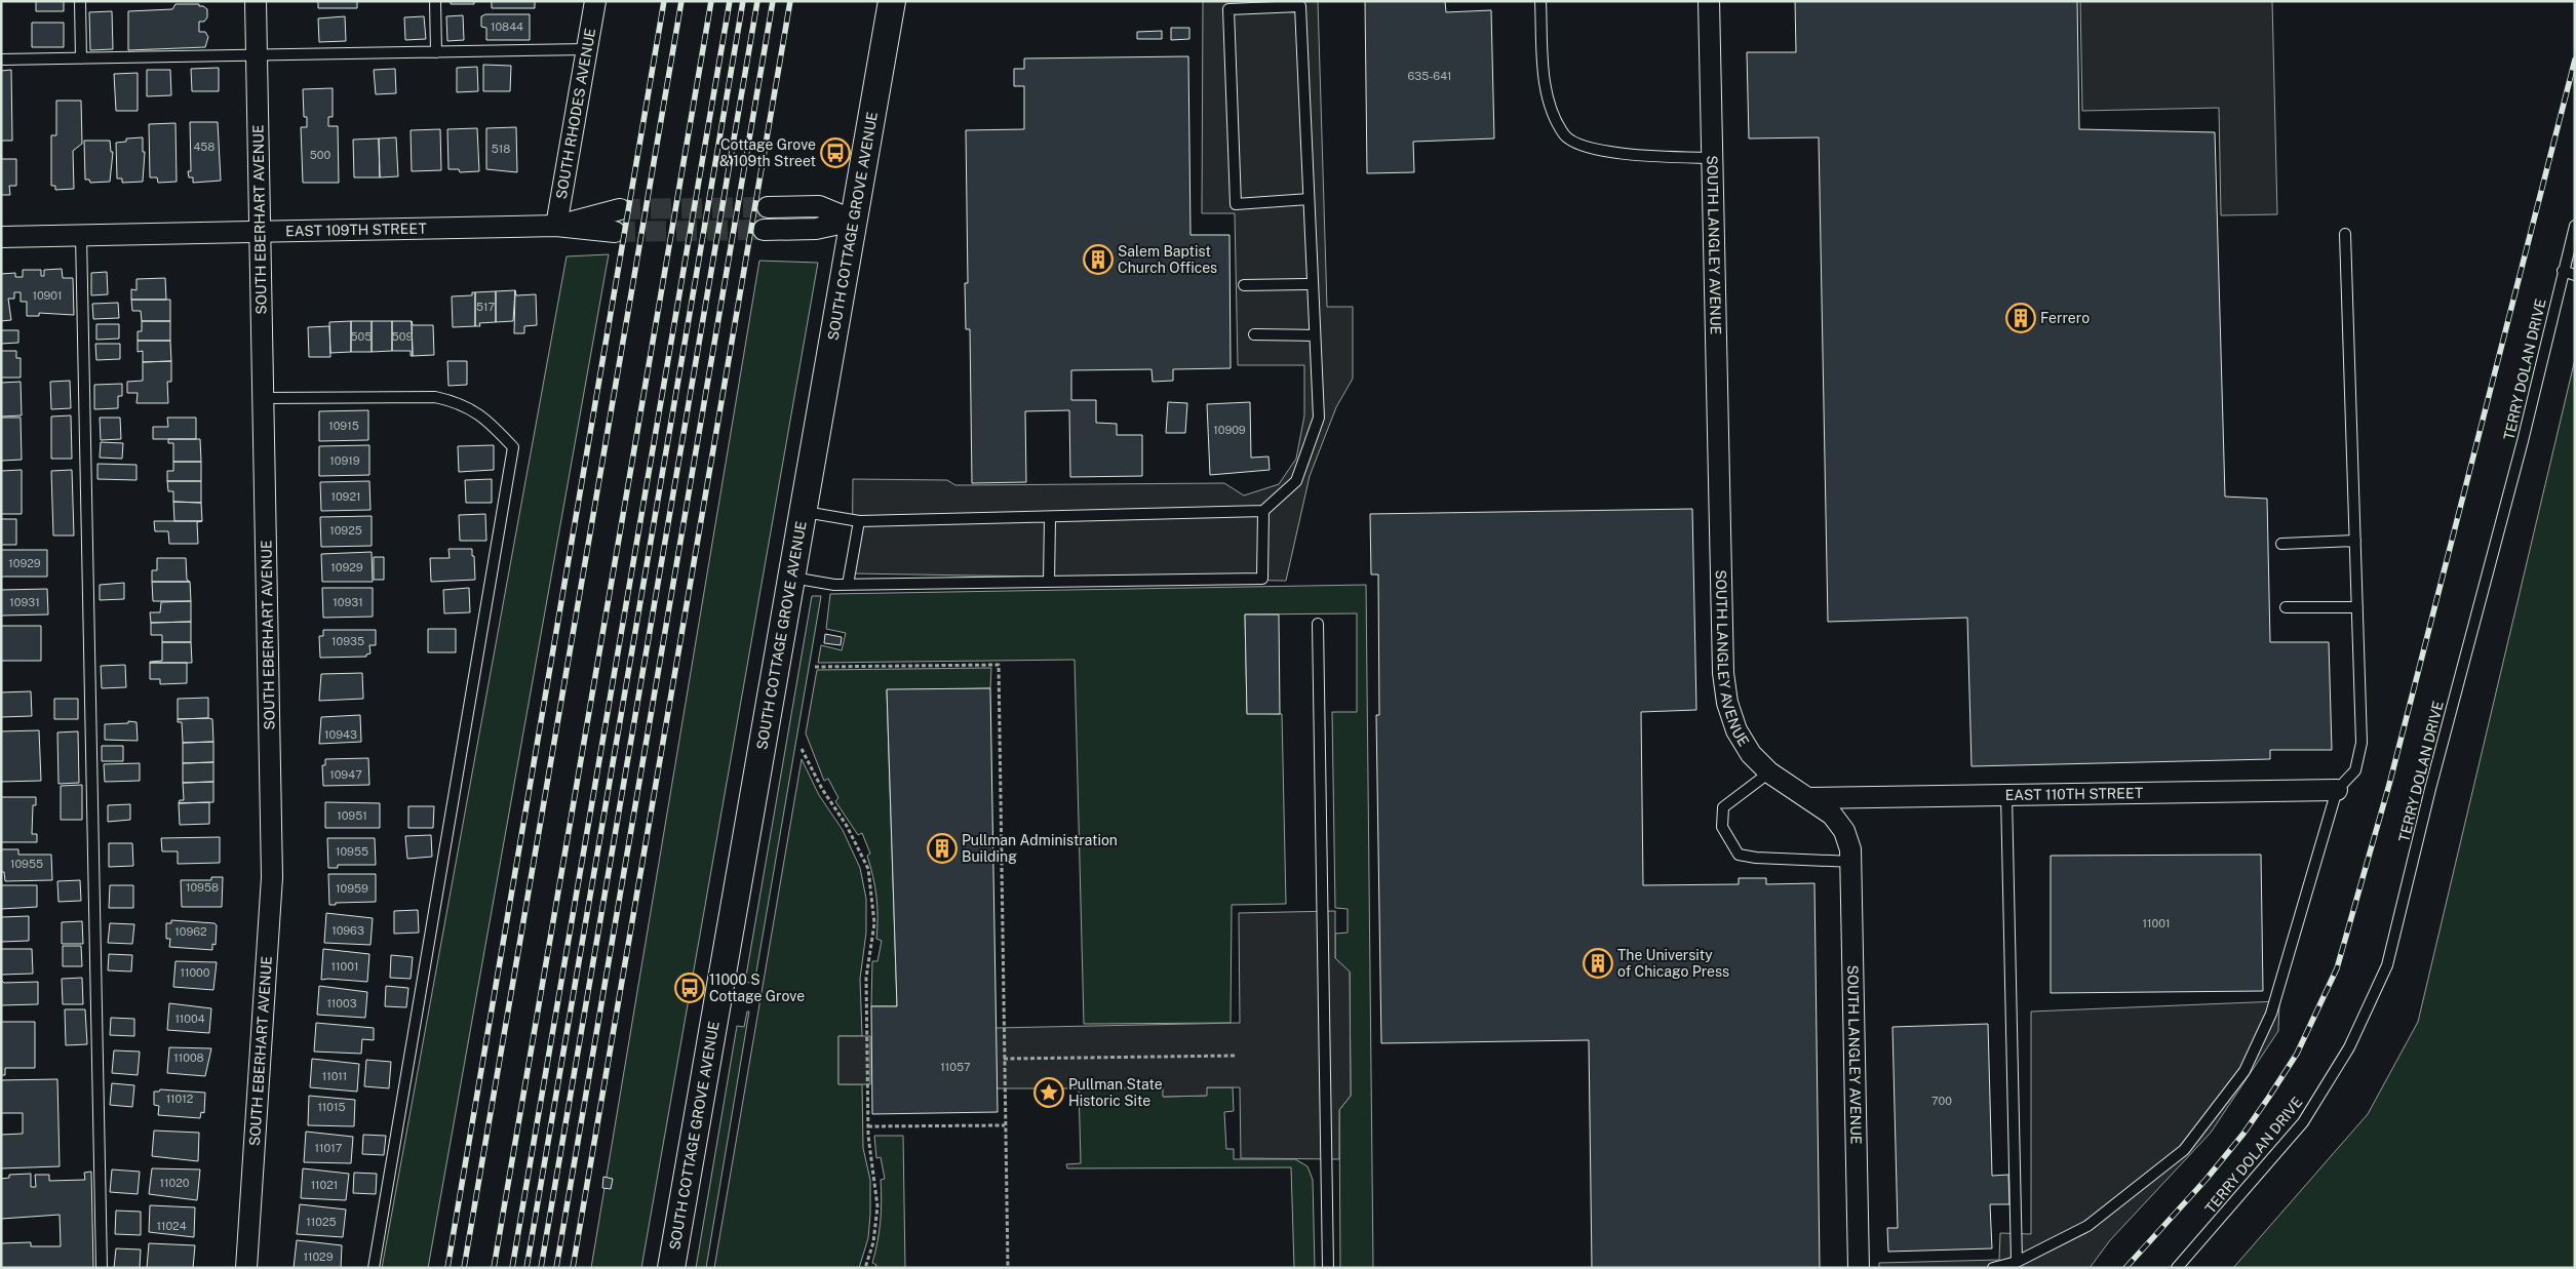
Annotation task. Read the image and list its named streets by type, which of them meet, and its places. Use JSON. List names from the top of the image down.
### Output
{
  "streets": {
    "street": [
      "SOUTH RHODES AVENUE",
      "SOUTH EBERHART AVENUE",
      "SOUTH COTTAGE GROVE AVENUE",
      "EAST 109TH STREET",
      "SOUTH LANGLEY AVENUE",
      "EAST 110TH STREET"
    ],
    "lane": ["TERRY DOLAN DRIVE"]
  },
  "crossings": [
    ["SOUTH RHODES AVENUE", "EAST 109TH STREET"],
    ["SOUTH EBERHART AVENUE", "EAST 109TH STREET"],
    ["SOUTH LANGLEY AVENUE", "EAST 110TH STREET"]
  ],
  "places": {
    "bus stop": ["Cottage Grove & 109th Street", "11000 S Cottage Grove"],
    "building": [
      "Salem Baptist Church Offices",
      "Ferrero",
      "Pullman Administration Building",
      "The University of Chicago Press"
    ],
    "place": ["Pullman State Historic Site"]
  },
  "house_numbers": [
    "10844",
    "635-641",
    "458",
    "518",
    "500",
    "10901",
    "517",
    "505",
    "509",
    "10915",
    "10909",
    "10919",
    "10921",
    "10925",
    "10929",
    "10929",
    "10931",
    "10931",
    "10935",
    "10943",
    "10947",
    "10951",
    "10955",
    "10955",
    "10958",
    "10959",
    "11001",
    "10963",
    "10962",
    "11001",
    "11000",
    "11003",
    "11004",
    "11008",
    "11057",
    "11011",
    "11012",
    "700",
    "11015",
    "11017",
    "11020",
    "11021",
    "11025",
    "11024",
    "11029"
  ]
}
